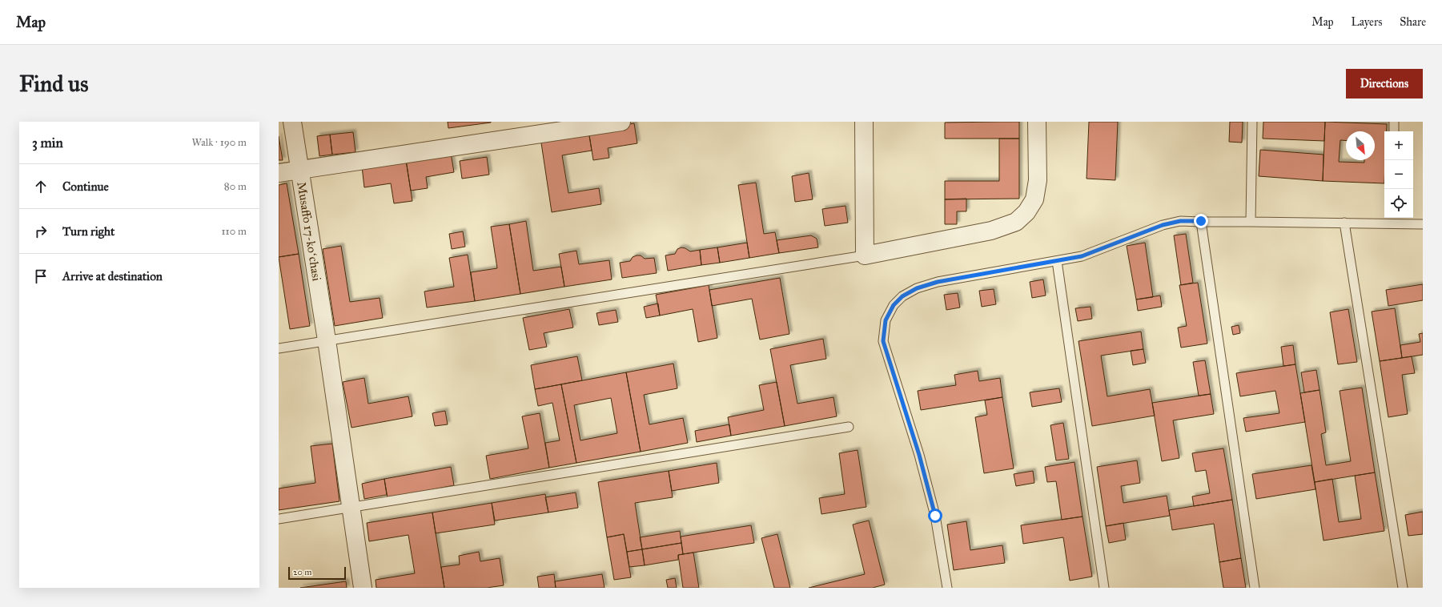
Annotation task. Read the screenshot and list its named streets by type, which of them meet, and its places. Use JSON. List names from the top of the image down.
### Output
{
  "streets": {
    "street": ["Musaffo 17-koʻchasi"]
  },
  "scale_bar": "20 m",
  "north": "bottom right",
  "page": {
    "header": "Map",
    "nav": ["Map", "Layers", "Share"],
    "buttons": "Directions",
    "title": "Find us",
    "heading": ["3 min", "Walk · 190 m"],
    "map_buttons": ["+", "−"],
    "list": [
      ["Continue", "80 m"],
      ["Turn right", "110 m"],
      "Arrive at destination"
    ],
    "scale": "20 m"
  }
}
